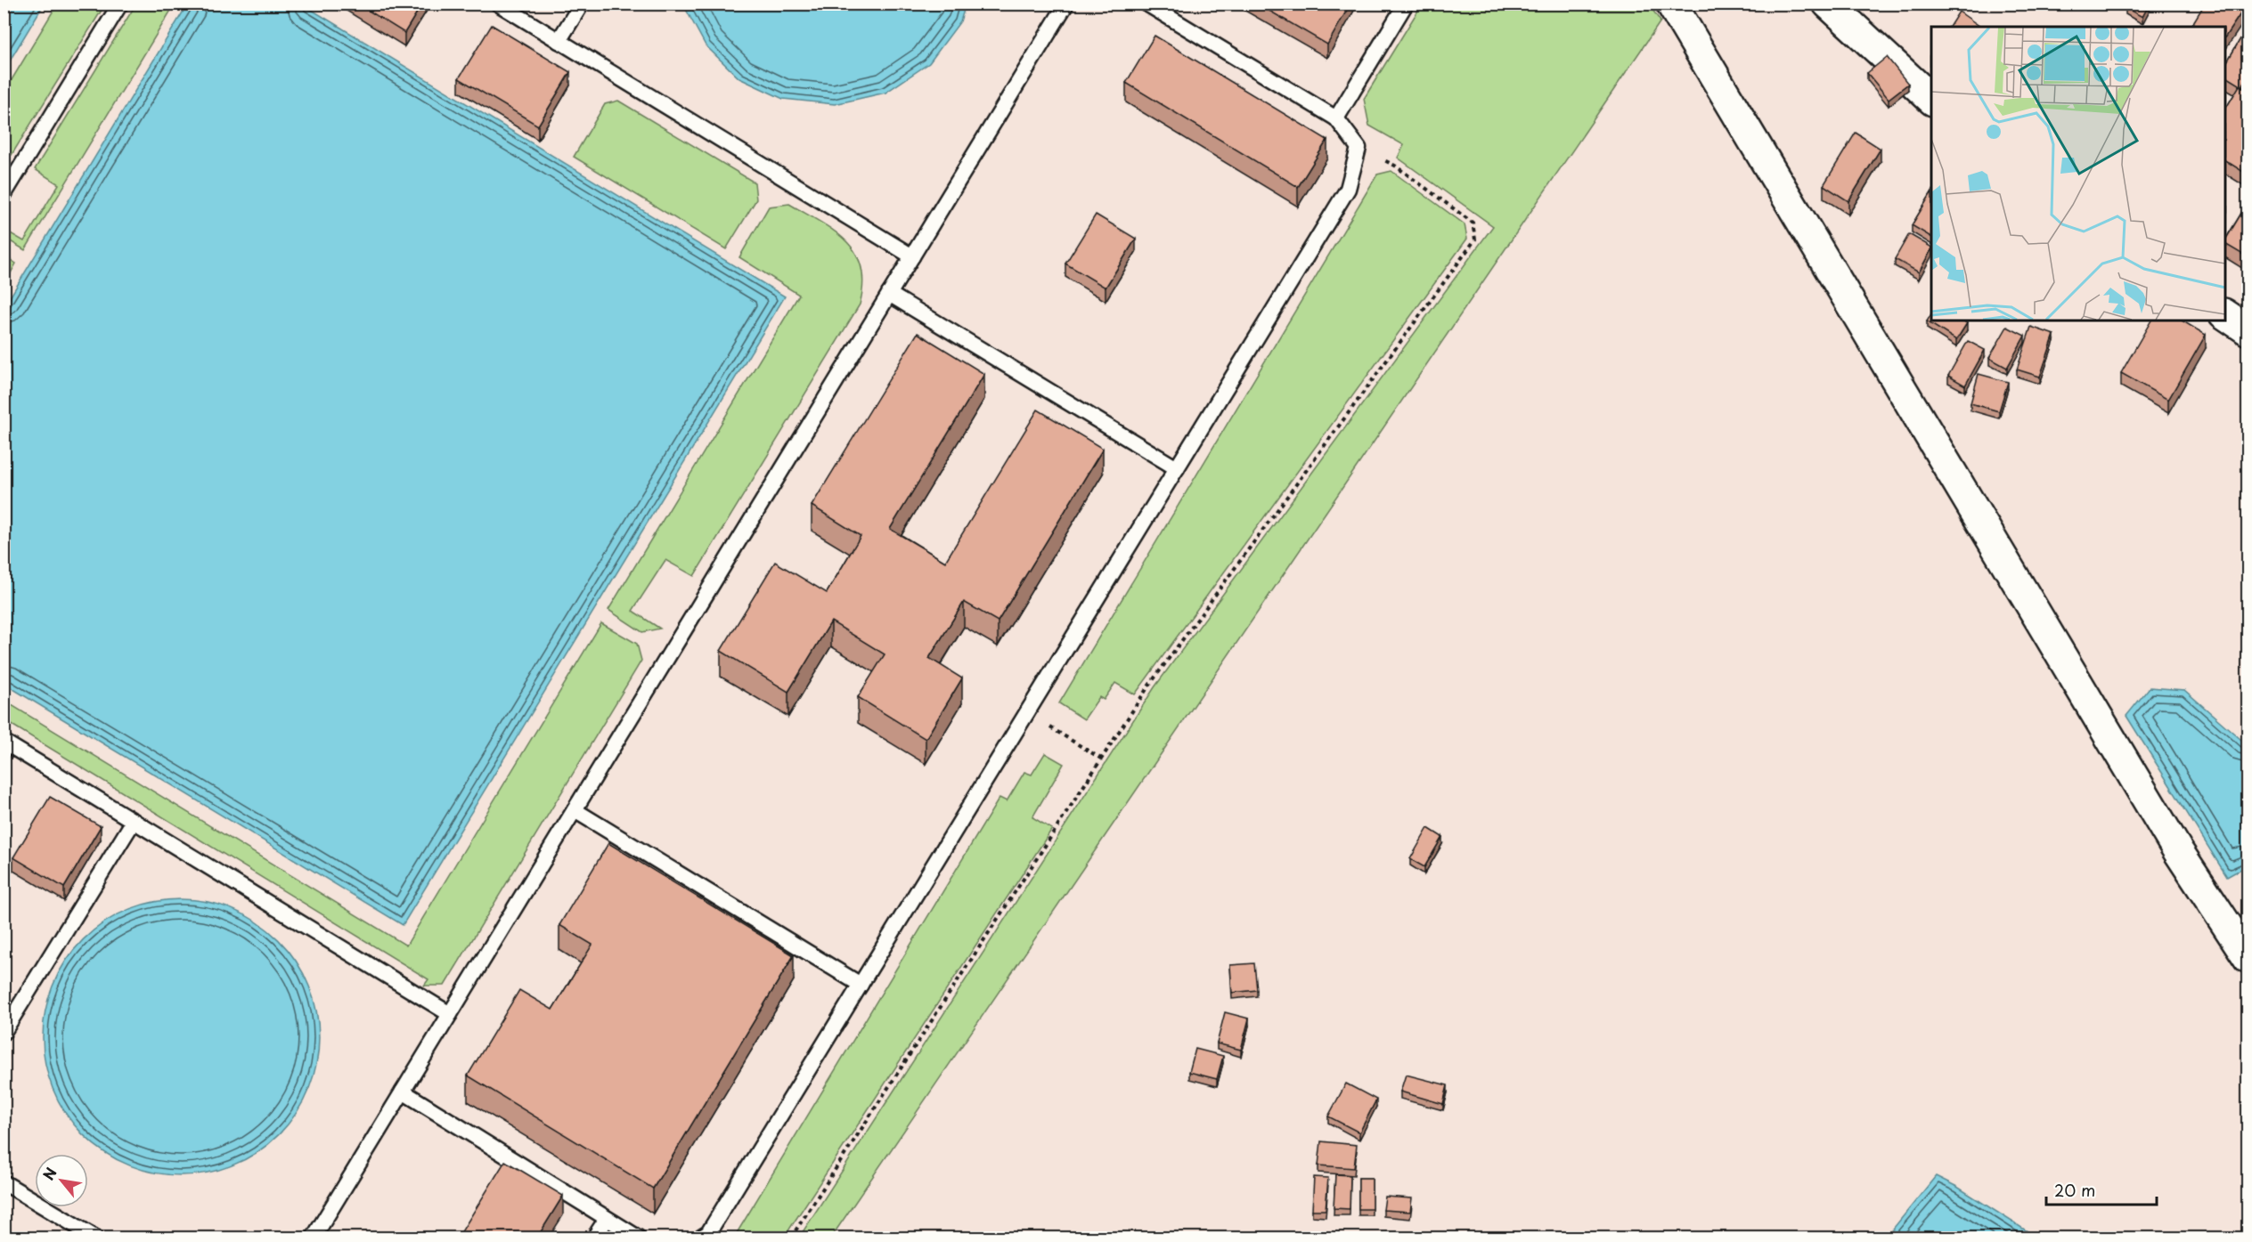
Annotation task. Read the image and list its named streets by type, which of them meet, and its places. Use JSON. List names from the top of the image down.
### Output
{
  "scale_bar": "20 m",
  "north": "top left"
}
